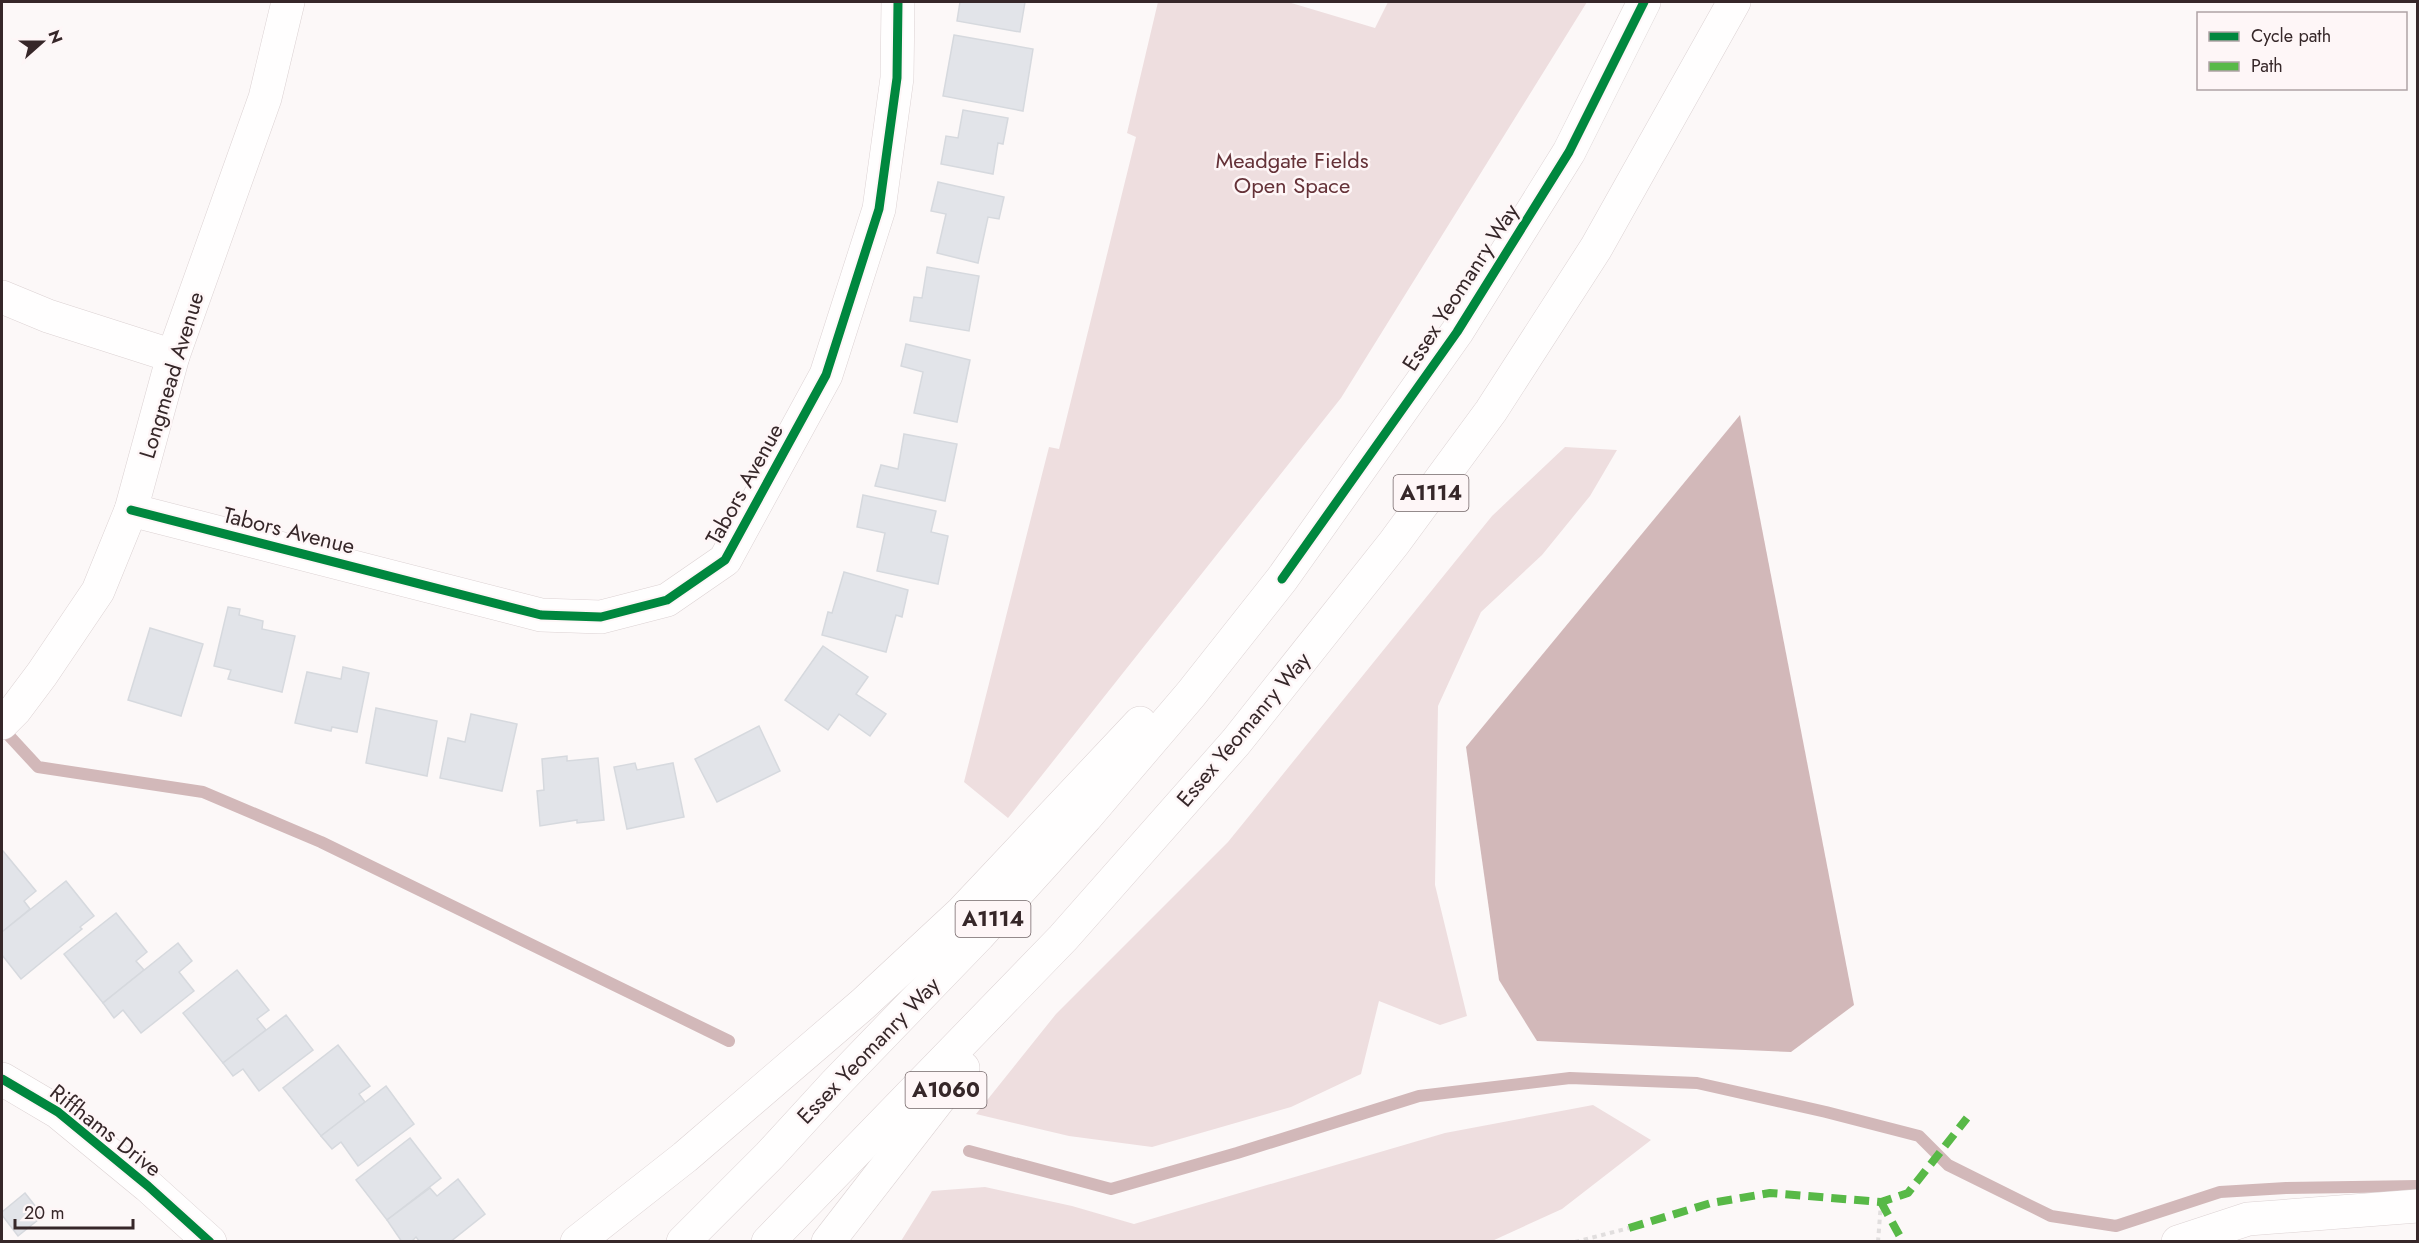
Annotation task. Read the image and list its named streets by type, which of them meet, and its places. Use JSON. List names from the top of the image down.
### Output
{
  "streets": {
    "main road": [
      "Essex Yeomanry Way",
      "Longmead Avenue",
      "Tabors Avenue",
      "A1114",
      "A1060",
      "Riffhams Drive"
    ]
  },
  "crossings": [
    ["Essex Yeomanry Way", "A1114"],
    ["Essex Yeomanry Way", "A1060"],
    ["Longmead Avenue", "Tabors Avenue"]
  ],
  "parks": ["Meadgate Fields Open Space"],
  "legend": ["Cycle path", "Path"],
  "scale_bar": "20 m",
  "north": "right"
}
